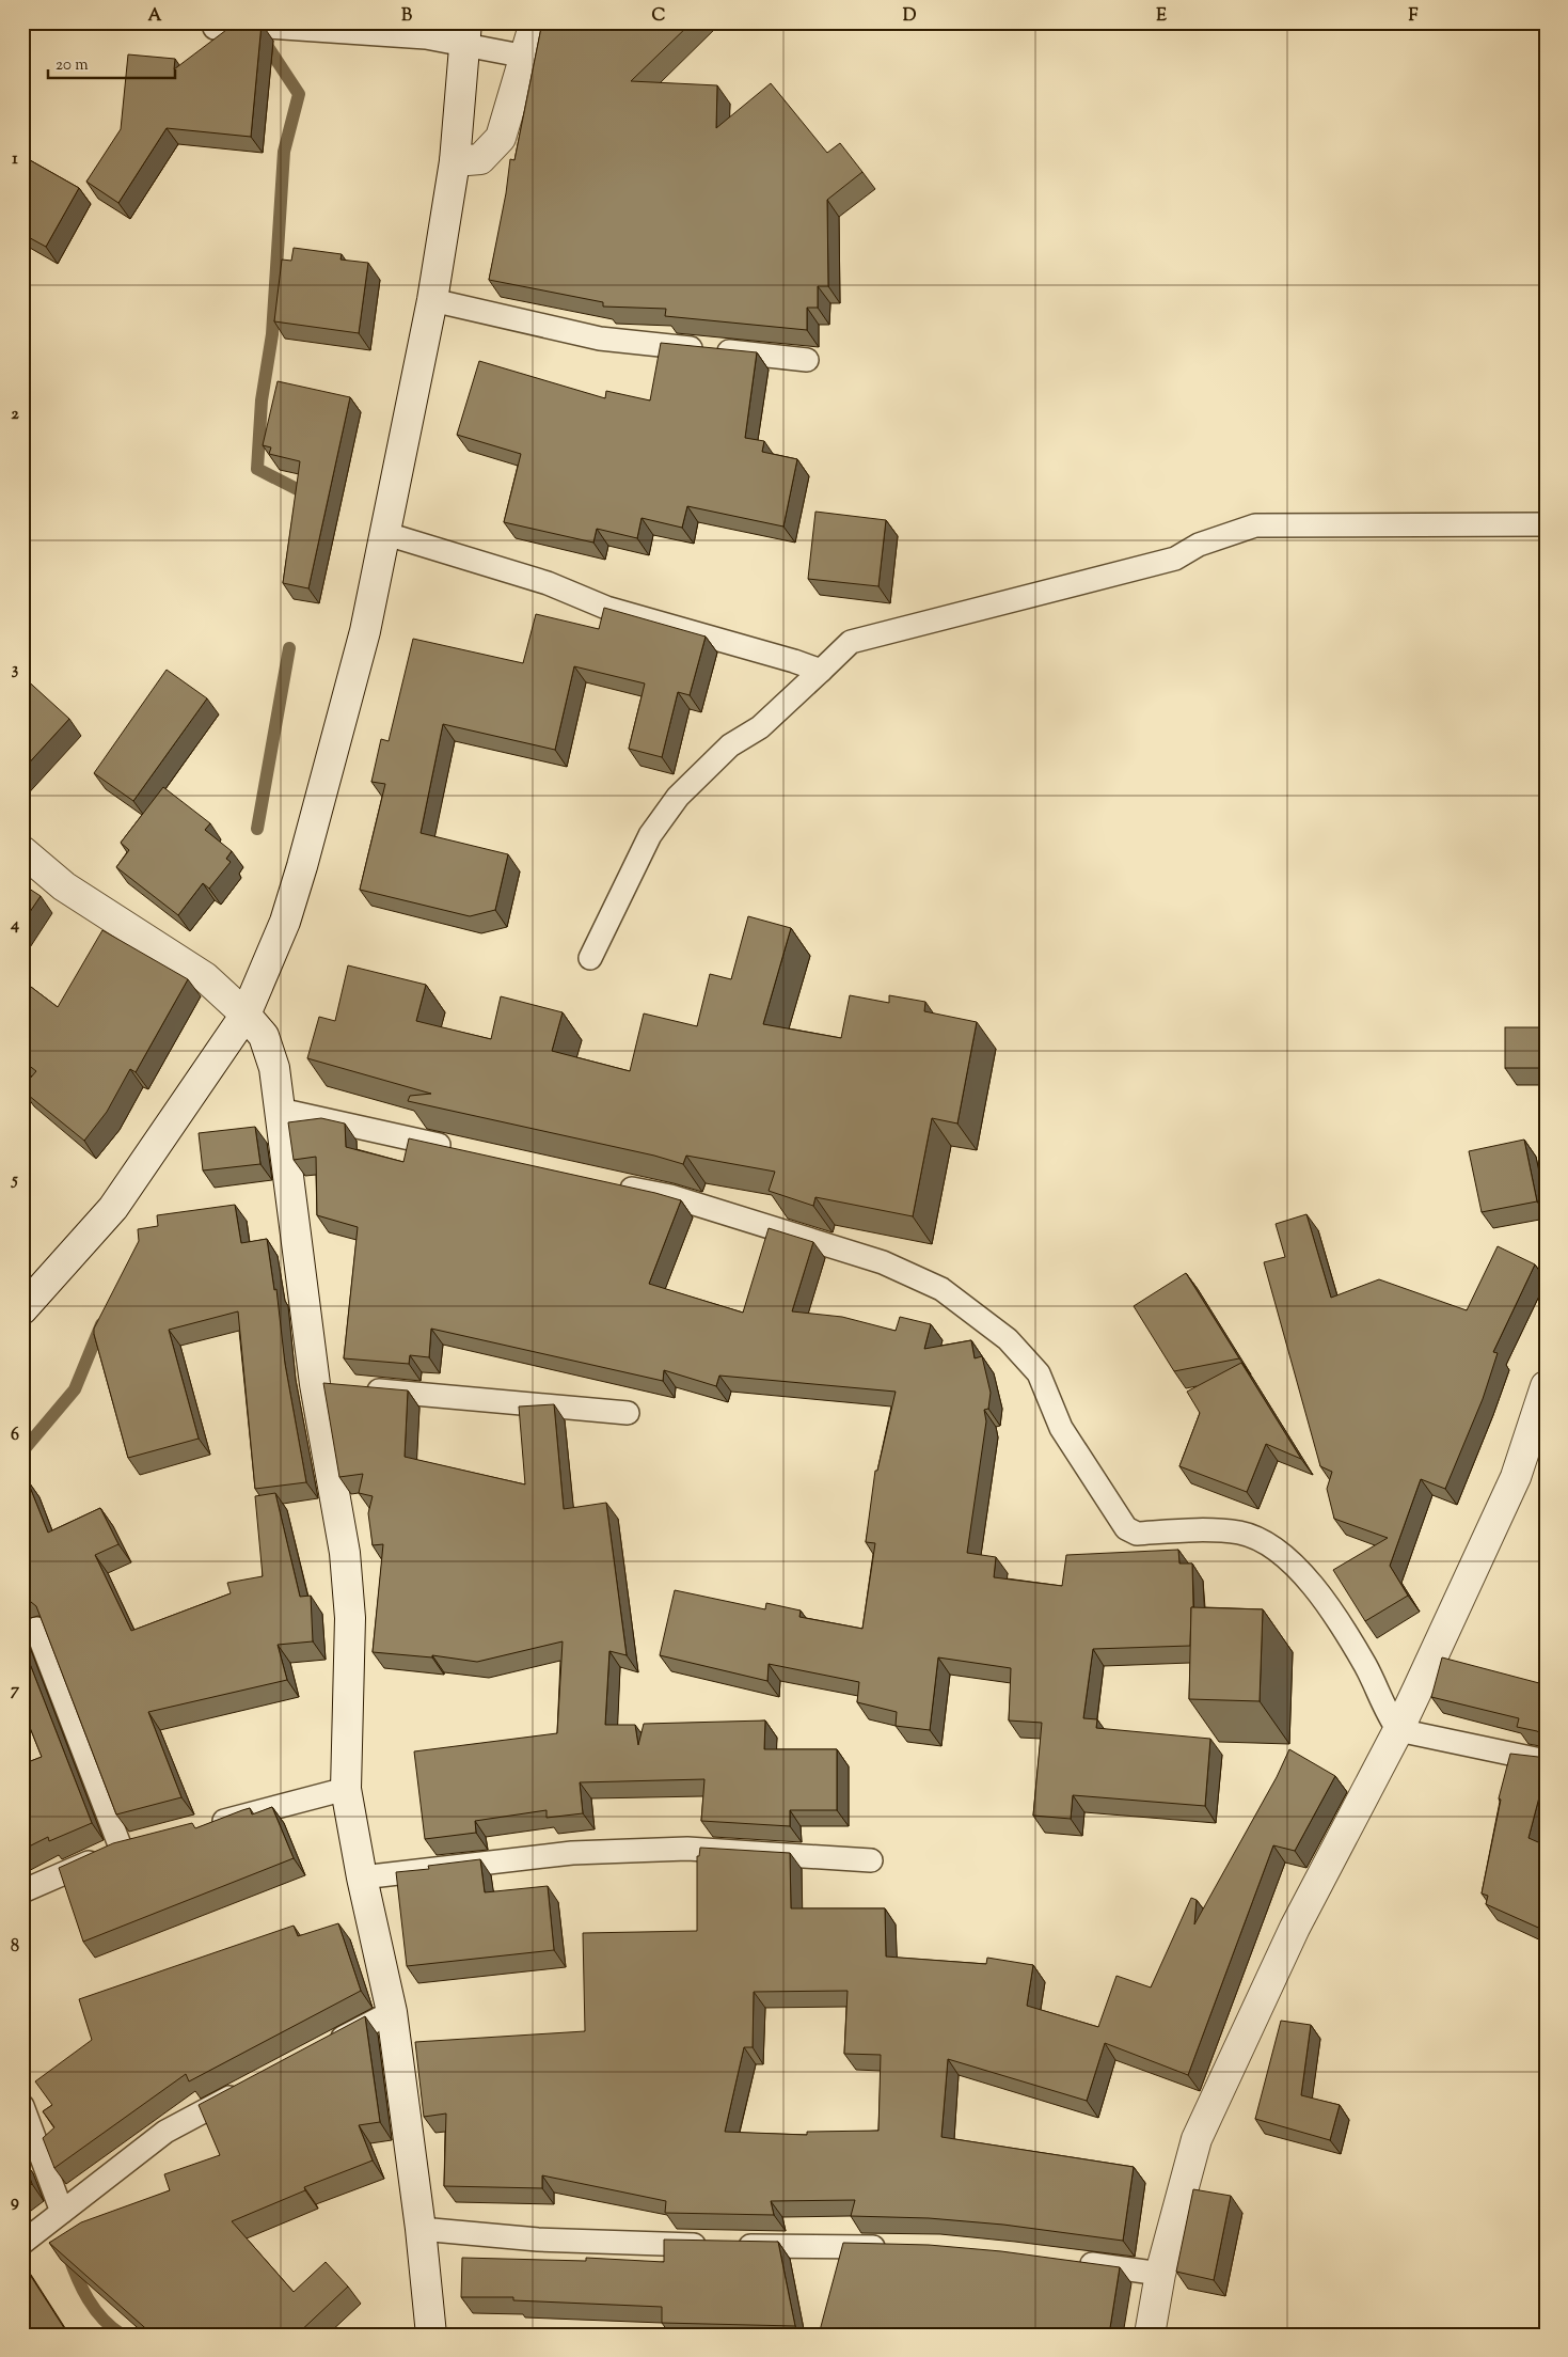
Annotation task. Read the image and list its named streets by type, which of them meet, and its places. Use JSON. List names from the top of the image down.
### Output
{
  "scale_bar": "20 m",
  "grid": {
    "columns": [
      "A",
      "B",
      "C",
      "D",
      "E",
      "F"
    ],
    "rows": [
      "1",
      "2",
      "3",
      "4",
      "5",
      "6",
      "7",
      "8",
      "9"
    ]
  }
}
